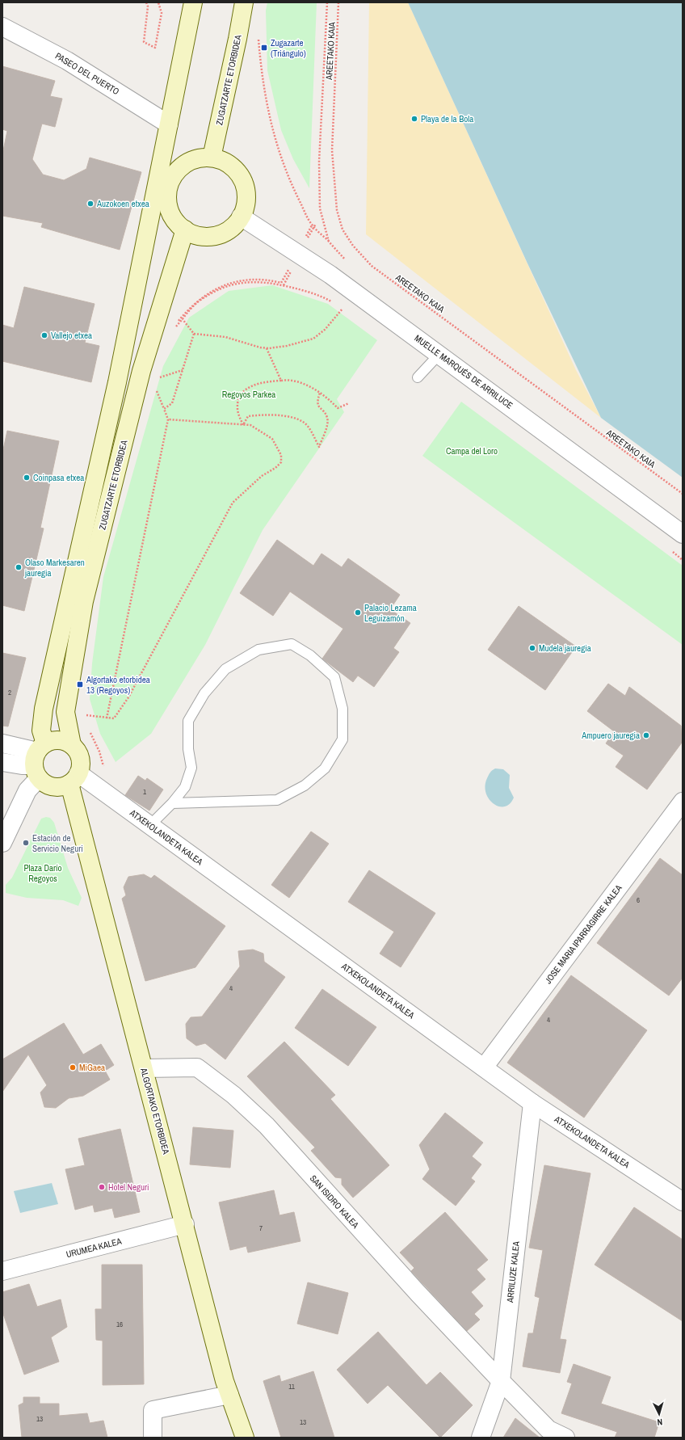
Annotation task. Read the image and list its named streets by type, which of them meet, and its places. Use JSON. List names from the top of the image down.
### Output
{
  "streets": {
    "street": [
      "PASEO DEL PUERTO",
      "ZUGATZARTE ETORBIDEA",
      "MUELLE MARQUÉS DE ARRILUCE",
      "ATXEKOLANDETA KALEA",
      "JOSE MARIA IPARRAGIRRE KALEA",
      "ALGORTAKO ETORBIDEA",
      "SAN ISIDRO KALEA",
      "URUMEA KALEA",
      "ARRILUZE KALEA"
    ],
    "path": ["AREETAKO KAIA"]
  },
  "crossings": [
    ["PASEO DEL PUERTO", "ZUGATZARTE ETORBIDEA"],
    ["ZUGATZARTE ETORBIDEA", "MUELLE MARQUÉS DE ARRILUCE"],
    ["ZUGATZARTE ETORBIDEA", "ATXEKOLANDETA KALEA"],
    ["ZUGATZARTE ETORBIDEA", "ALGORTAKO ETORBIDEA"],
    ["ATXEKOLANDETA KALEA", "JOSE MARIA IPARRAGIRRE KALEA"],
    ["ATXEKOLANDETA KALEA", "ALGORTAKO ETORBIDEA"],
    ["ATXEKOLANDETA KALEA", "ARRILUZE KALEA"],
    ["ALGORTAKO ETORBIDEA", "SAN ISIDRO KALEA"],
    ["ALGORTAKO ETORBIDEA", "URUMEA KALEA"],
    ["SAN ISIDRO KALEA", "ARRILUZE KALEA"]
  ],
  "parks": ["Regoyos Parkea", "Campa del Loro", "Plaza Darío Regoyos"],
  "places": {
    "transit": ["Zugazarte (Triángulo)", "Algortako etorbidea 13 (Regoyos)"],
    "other": [
      "Playa de la Bola",
      "Auzokoen etxea",
      "Vallejo etxea",
      "Coinpasa etxea",
      "Olaso Markesaren jauregia",
      "Palacio Lezama Leguizamón",
      "Mudela jauregia",
      "Ampuero jauregia",
      "Estación de Servicio Neguri",
      "MiGaea",
      "Hotel Neguri"
    ]
  },
  "house_numbers": [
    "2",
    "1",
    "6",
    "4",
    "4",
    "7",
    "16",
    "11",
    "13",
    "13"
  ],
  "north": "bottom"
}
